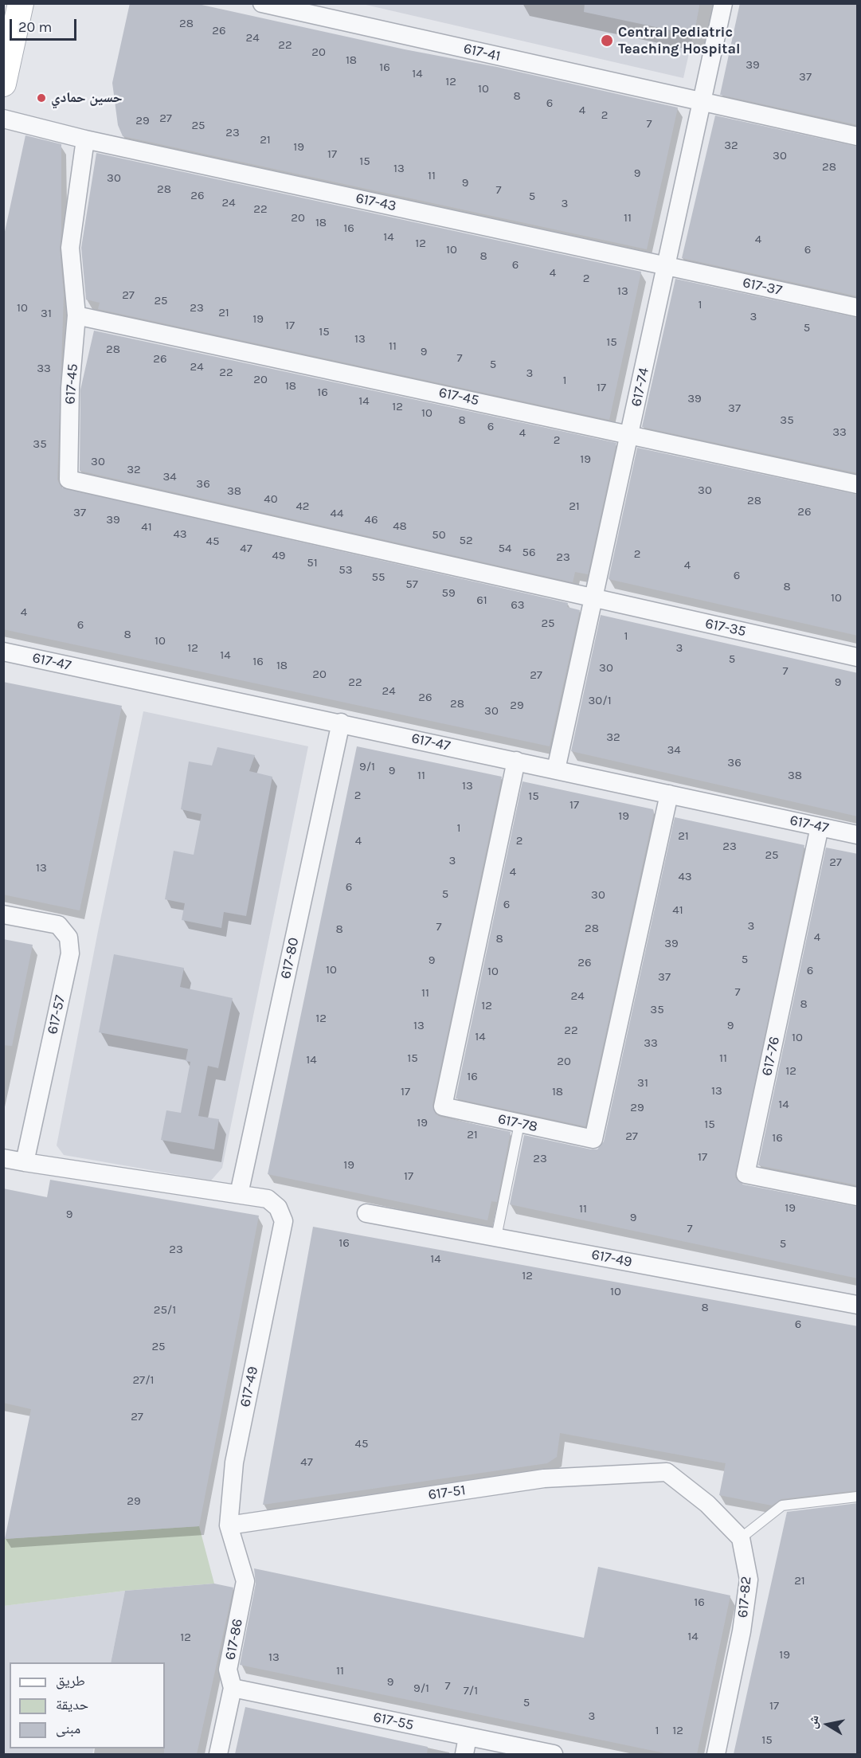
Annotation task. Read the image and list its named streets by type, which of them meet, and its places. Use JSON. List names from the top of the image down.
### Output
{
  "streets": {
    "street": [
      "617-41",
      "617-43",
      "617-37",
      "617-45",
      "617-74",
      "617-35",
      "617-47",
      "617-80",
      "617-57",
      "617-76",
      "617-78",
      "617-49",
      "617-51",
      "617-82",
      "617-86",
      "617-55"
    ]
  },
  "crossings": [
    ["617-41", "617-74"],
    ["617-43", "617-37"],
    ["617-43", "617-74"],
    ["617-37", "617-74"],
    ["617-45", "617-74"],
    ["617-45", "617-35"],
    ["617-74", "617-35"],
    ["617-74", "617-47"],
    ["617-47", "617-80"],
    ["617-47", "617-76"],
    ["617-47", "617-78"],
    ["617-80", "617-49"],
    ["617-49", "617-51"],
    ["617-49", "617-86"],
    ["617-51", "617-82"],
    ["617-51", "617-86"],
    ["617-86", "617-55"]
  ],
  "places": ["Central Pediatric Teaching Hospital", "حسين حمادي"],
  "house_numbers": [
    "28",
    "26",
    "24",
    "22",
    "20",
    "18",
    "39",
    "16",
    "14",
    "37",
    "12",
    "10",
    "8",
    "6",
    "4",
    "2",
    "27",
    "29",
    "7",
    "25",
    "23",
    "21",
    "32",
    "19",
    "17",
    "30",
    "15",
    "28",
    "13",
    "9",
    "11",
    "30",
    "9",
    "28",
    "7",
    "26",
    "5",
    "24",
    "3",
    "22",
    "20",
    "11",
    "18",
    "16",
    "14",
    "4",
    "12",
    "10",
    "6",
    "8",
    "6",
    "4",
    "2",
    "13",
    "27",
    "25",
    "1",
    "10",
    "23",
    "21",
    "31",
    "3",
    "19",
    "17",
    "5",
    "15",
    "13",
    "15",
    "11",
    "28",
    "9",
    "7",
    "26",
    "5",
    "24",
    "33",
    "22",
    "3",
    "20",
    "1",
    "18",
    "17",
    "16",
    "39",
    "14",
    "12",
    "37",
    "10",
    "8",
    "35",
    "6",
    "33",
    "4",
    "2",
    "35",
    "19",
    "30",
    "32",
    "34",
    "36",
    "30",
    "38",
    "40",
    "28",
    "42",
    "21",
    "26",
    "37",
    "44",
    "39",
    "46",
    "48",
    "41",
    "43",
    "50",
    "52",
    "45",
    "47",
    "54",
    "56",
    "2",
    "49",
    "23",
    "51",
    "4",
    "53",
    "6",
    "55",
    "57",
    "8",
    "59",
    "10",
    "61",
    "63",
    "4",
    "25",
    "6",
    "8",
    "1",
    "10",
    "12",
    "3",
    "14",
    "5",
    "16",
    "18",
    "30",
    "7",
    "20",
    "27",
    "22",
    "9",
    "24",
    "26",
    "30/1",
    "28",
    "29",
    "30",
    "32",
    "34",
    "36",
    "9/1",
    "9",
    "11",
    "38",
    "13",
    "2",
    "15",
    "17",
    "19",
    "1",
    "21",
    "4",
    "2",
    "23",
    "25",
    "3",
    "27",
    "13",
    "4",
    "43",
    "6",
    "5",
    "30",
    "6",
    "41",
    "3",
    "7",
    "28",
    "8",
    "4",
    "8",
    "39",
    "5",
    "9",
    "26",
    "10",
    "6",
    "10",
    "37",
    "7",
    "11",
    "24",
    "8",
    "12",
    "35",
    "12",
    "13",
    "9",
    "22",
    "14",
    "10",
    "33",
    "15",
    "11",
    "14",
    "20",
    "12",
    "16",
    "31",
    "13",
    "17",
    "18",
    "14",
    "29",
    "19",
    "15",
    "21",
    "27",
    "16",
    "17",
    "23",
    "19",
    "17",
    "19",
    "11",
    "9",
    "9",
    "7",
    "16",
    "5",
    "23",
    "14",
    "12",
    "10",
    "8",
    "25/1",
    "6",
    "25",
    "27/1",
    "27",
    "45",
    "47",
    "29",
    "21",
    "16",
    "14",
    "12",
    "19",
    "13",
    "11",
    "9",
    "7",
    "9/1",
    "7/1",
    "5",
    "17",
    "3",
    "1",
    "12",
    "15"
  ],
  "legend": ["طريق", "حديقة", "مبنى"],
  "scale_bar": "20 m",
  "north": "left"
}
